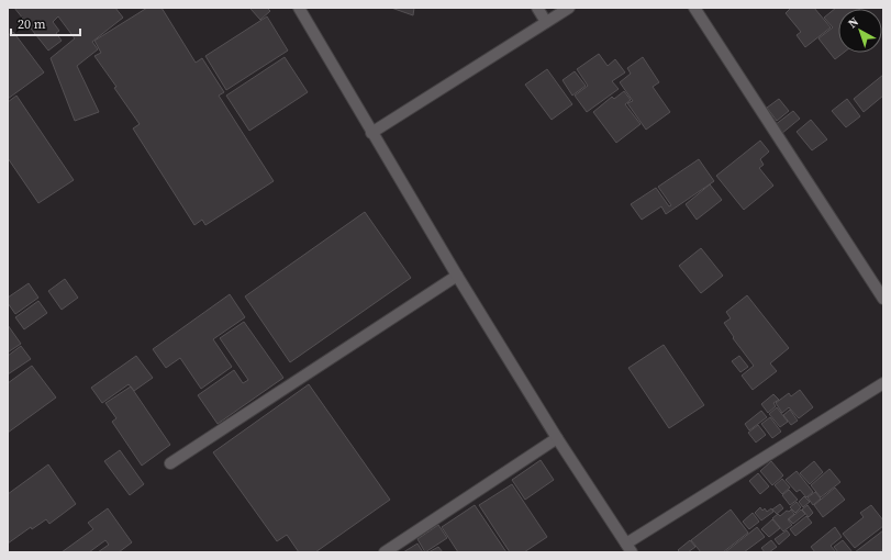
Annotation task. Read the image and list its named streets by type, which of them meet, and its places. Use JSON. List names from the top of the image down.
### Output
{
  "scale_bar": "20 m",
  "north": "top left"
}
